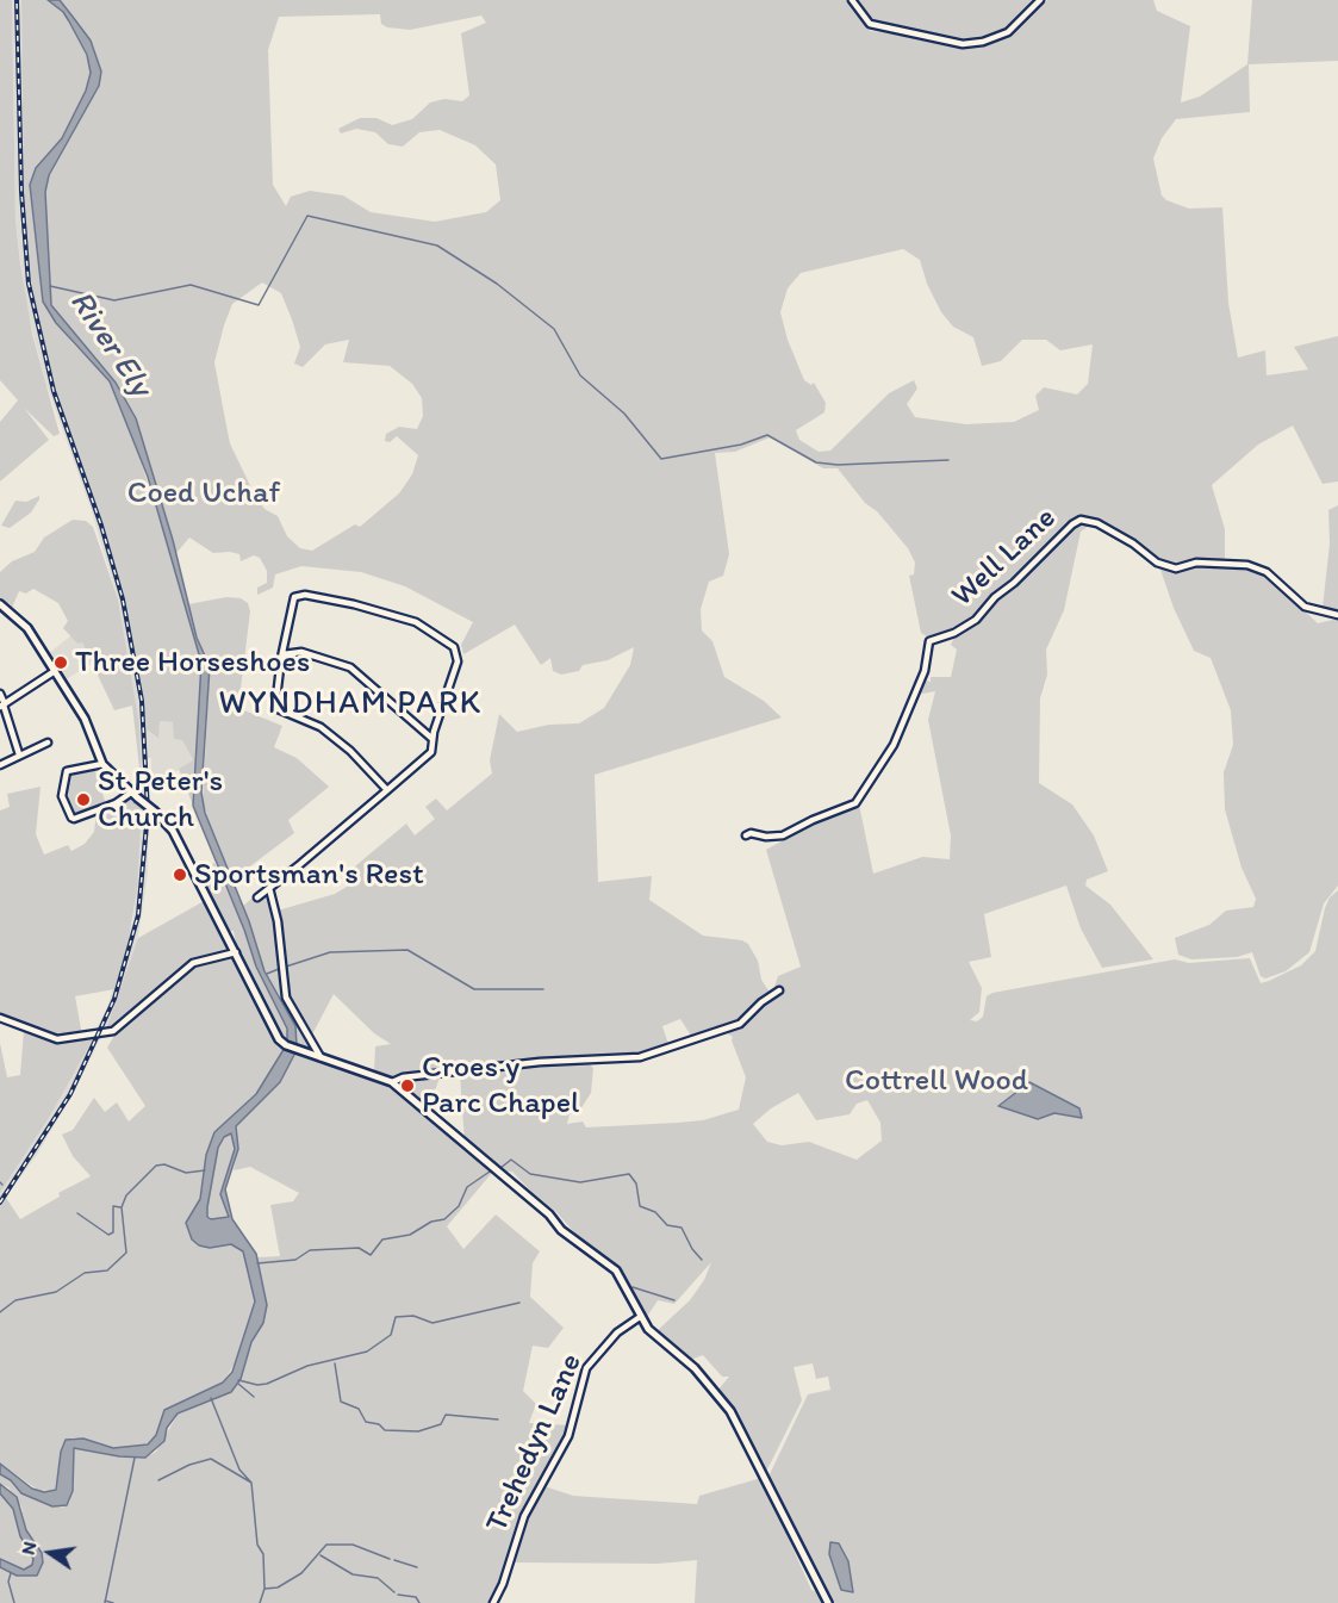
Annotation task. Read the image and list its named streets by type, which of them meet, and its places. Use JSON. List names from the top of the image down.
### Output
{
  "streets": {
    "street": ["Well Lane", "Trehedyn Lane"]
  },
  "districts": ["WYNDHAM PARK"],
  "water": ["River Ely"],
  "parks": ["Coed Uchaf", "Cottrell Wood"],
  "places": [
    "Three Horseshoes",
    "St Peter's Church",
    "Sportsman's Rest",
    "Croes y Parc Chapel"
  ],
  "north": "left"
}
